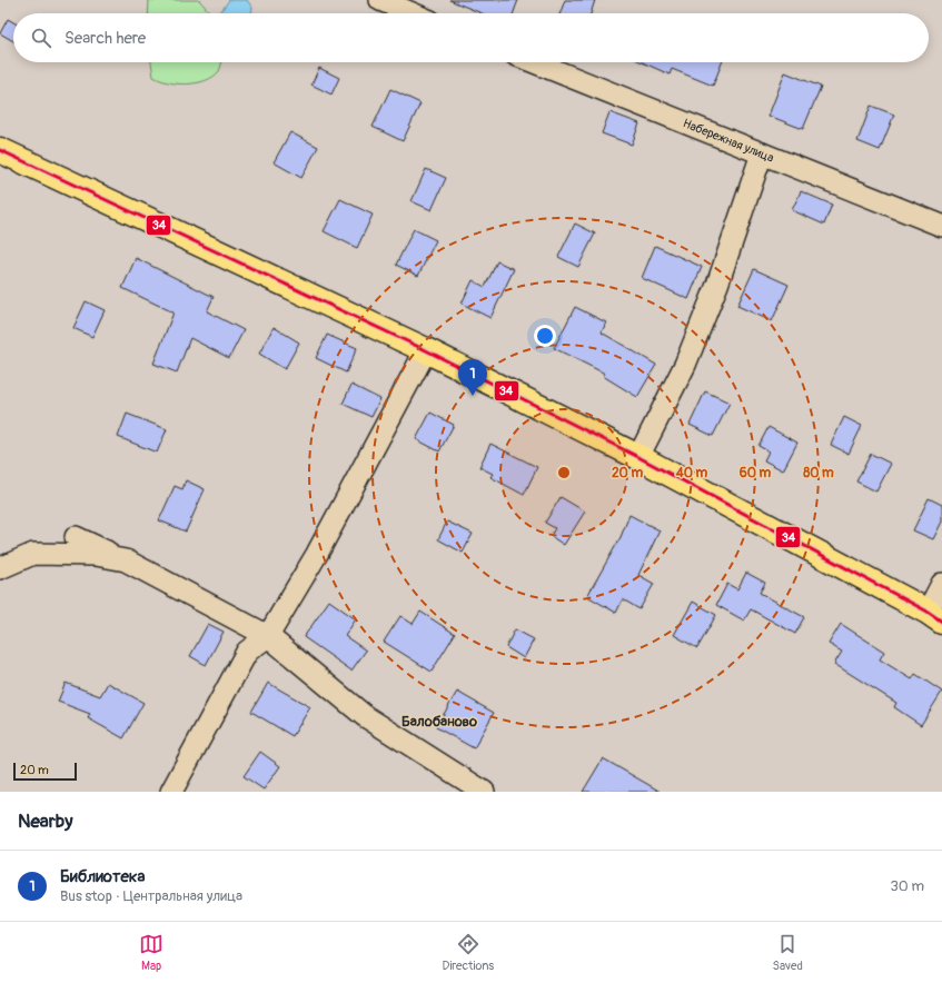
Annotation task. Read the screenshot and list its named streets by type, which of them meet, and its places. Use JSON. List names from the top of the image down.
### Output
{
  "streets": {
    "street": ["Набережная улица"]
  },
  "districts": ["Балобаново"],
  "lines": ["transit line 34"],
  "scale_bar": "20 m",
  "page": {
    "search": "Search here",
    "pins": "1",
    "scale": "20 m",
    "heading": "Nearby",
    "list": [
      {
        "mark": "1",
        "name": "Библиотека",
        "note": "Bus stop · Центральная улица",
        "value": "30 m"
      }
    ],
    "nav": ["Map", "Directions", "Saved"]
  },
  "rings": [
    "20 m",
    "40 m",
    "60 m",
    "80 m"
  ]
}
